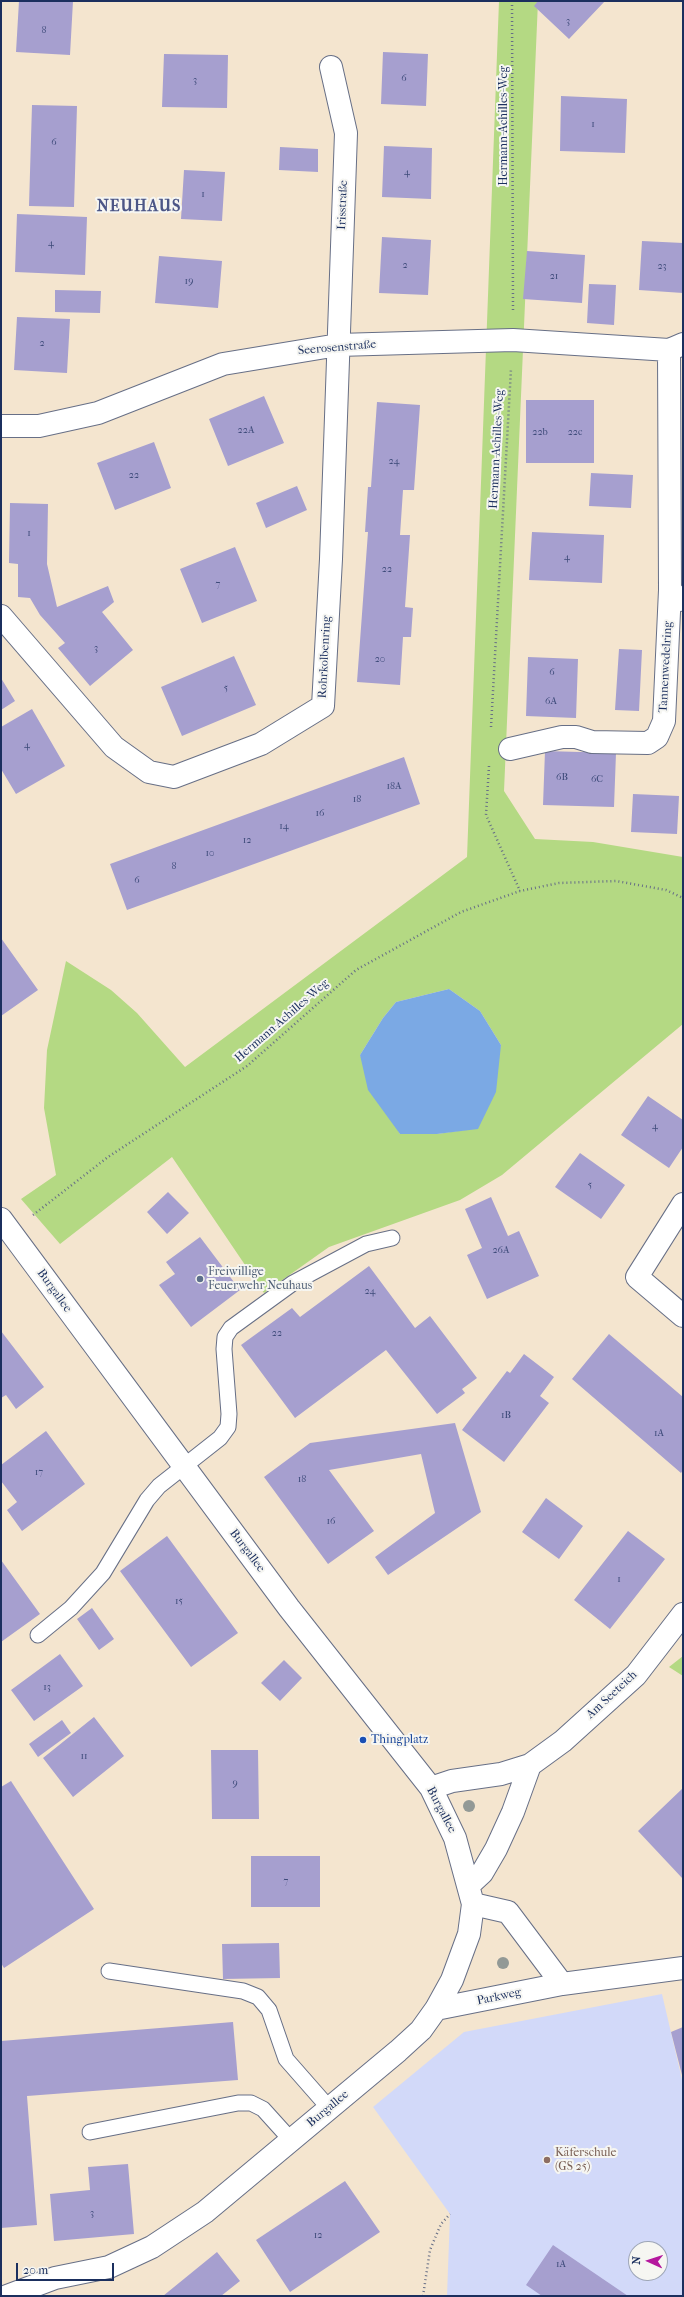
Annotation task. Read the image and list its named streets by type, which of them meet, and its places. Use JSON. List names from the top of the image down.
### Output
{
  "streets": {
    "street": [
      "Irisstraße",
      "Seerosenstraße",
      "Rohrkolbenring",
      "Tannenwedelring",
      "Burgallee",
      "Am Seeteich",
      "Parkweg"
    ],
    "path": ["Hermann-Achilles-Weg"]
  },
  "crossings": [
    ["Hermann-Achilles-Weg", "Seerosenstraße"],
    ["Hermann-Achilles-Weg", "Burgallee"],
    ["Irisstraße", "Seerosenstraße"],
    ["Irisstraße", "Rohrkolbenring"],
    ["Seerosenstraße", "Rohrkolbenring"],
    ["Seerosenstraße", "Tannenwedelring"],
    ["Burgallee", "Am Seeteich"],
    ["Burgallee", "Parkweg"]
  ],
  "districts": ["NEUHAUS"],
  "places": ["Freiwillige Feuerwehr Neuhaus", "Thingplatz", "Käferschule (GS 25)"],
  "house_numbers": [
    "3",
    "8",
    "6",
    "3",
    "1",
    "6",
    "4",
    "1",
    "4",
    "2",
    "23",
    "21",
    "19",
    "2",
    "22A",
    "22b",
    "22c",
    "24",
    "22",
    "1",
    "4",
    "22",
    "7",
    "3",
    "20",
    "6",
    "5",
    "6A",
    "4",
    "6B",
    "6C",
    "18A",
    "18",
    "16",
    "14",
    "12",
    "10",
    "8",
    "6",
    "4",
    "5",
    "26A",
    "24",
    "22",
    "1B",
    "1A",
    "17",
    "18",
    "16",
    "1",
    "15",
    "13",
    "11",
    "9",
    "7",
    "3",
    "12",
    "1A"
  ],
  "scale_bar": "20 m",
  "north": "left"
}
